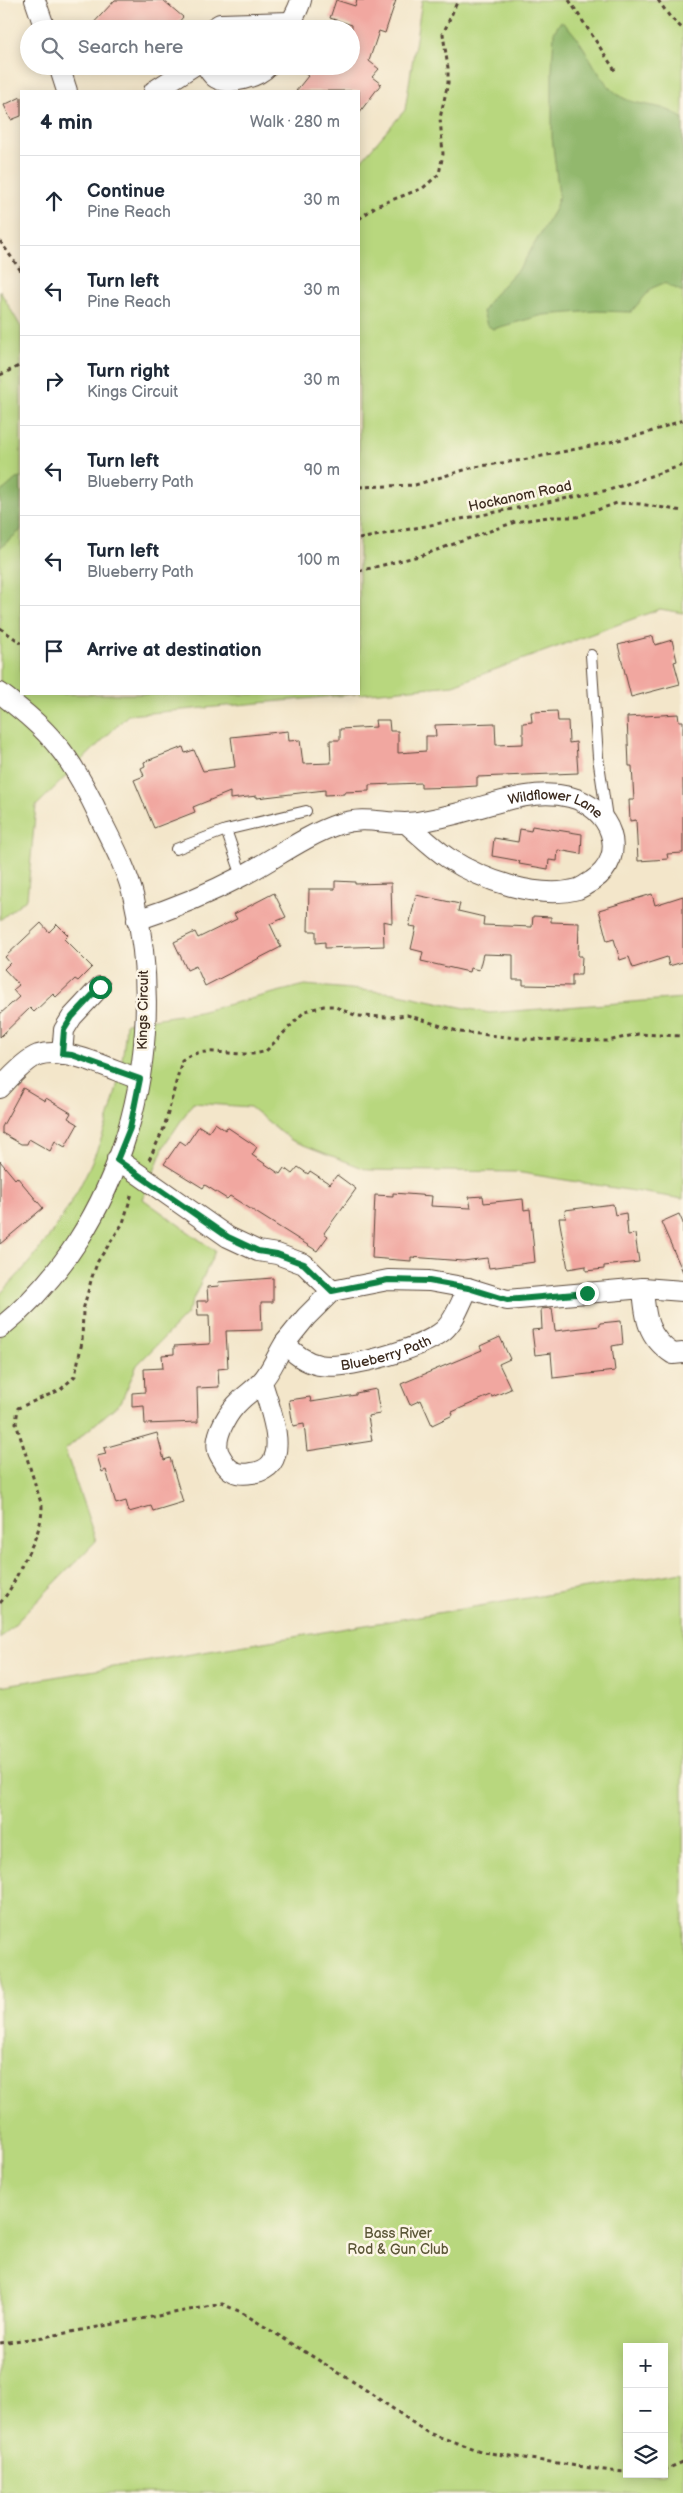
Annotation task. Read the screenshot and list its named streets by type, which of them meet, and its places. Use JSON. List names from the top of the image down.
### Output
{
  "streets": {
    "street": ["Wildflower Lane", "Kings Circuit", "Blueberry Path"],
    "path": ["Hockanom Road"]
  },
  "crossings": [
    ["Wildflower Lane", "Kings Circuit"]
  ],
  "parks": ["Bass River Rod & Gun Club"],
  "page": {
    "search": "Search here",
    "heading": ["4 min", "Walk · 280 m"],
    "list": [
      ["Continue", "Pine Reach", "30 m"],
      ["Turn left", "Pine Reach", "30 m"],
      ["Turn right", "Kings Circuit", "30 m"],
      ["Turn left", "Blueberry Path", "90 m"],
      ["Turn left", "Blueberry Path", "100 m"],
      "Arrive at destination"
    ],
    "map_buttons": ["+", "−"]
  }
}
